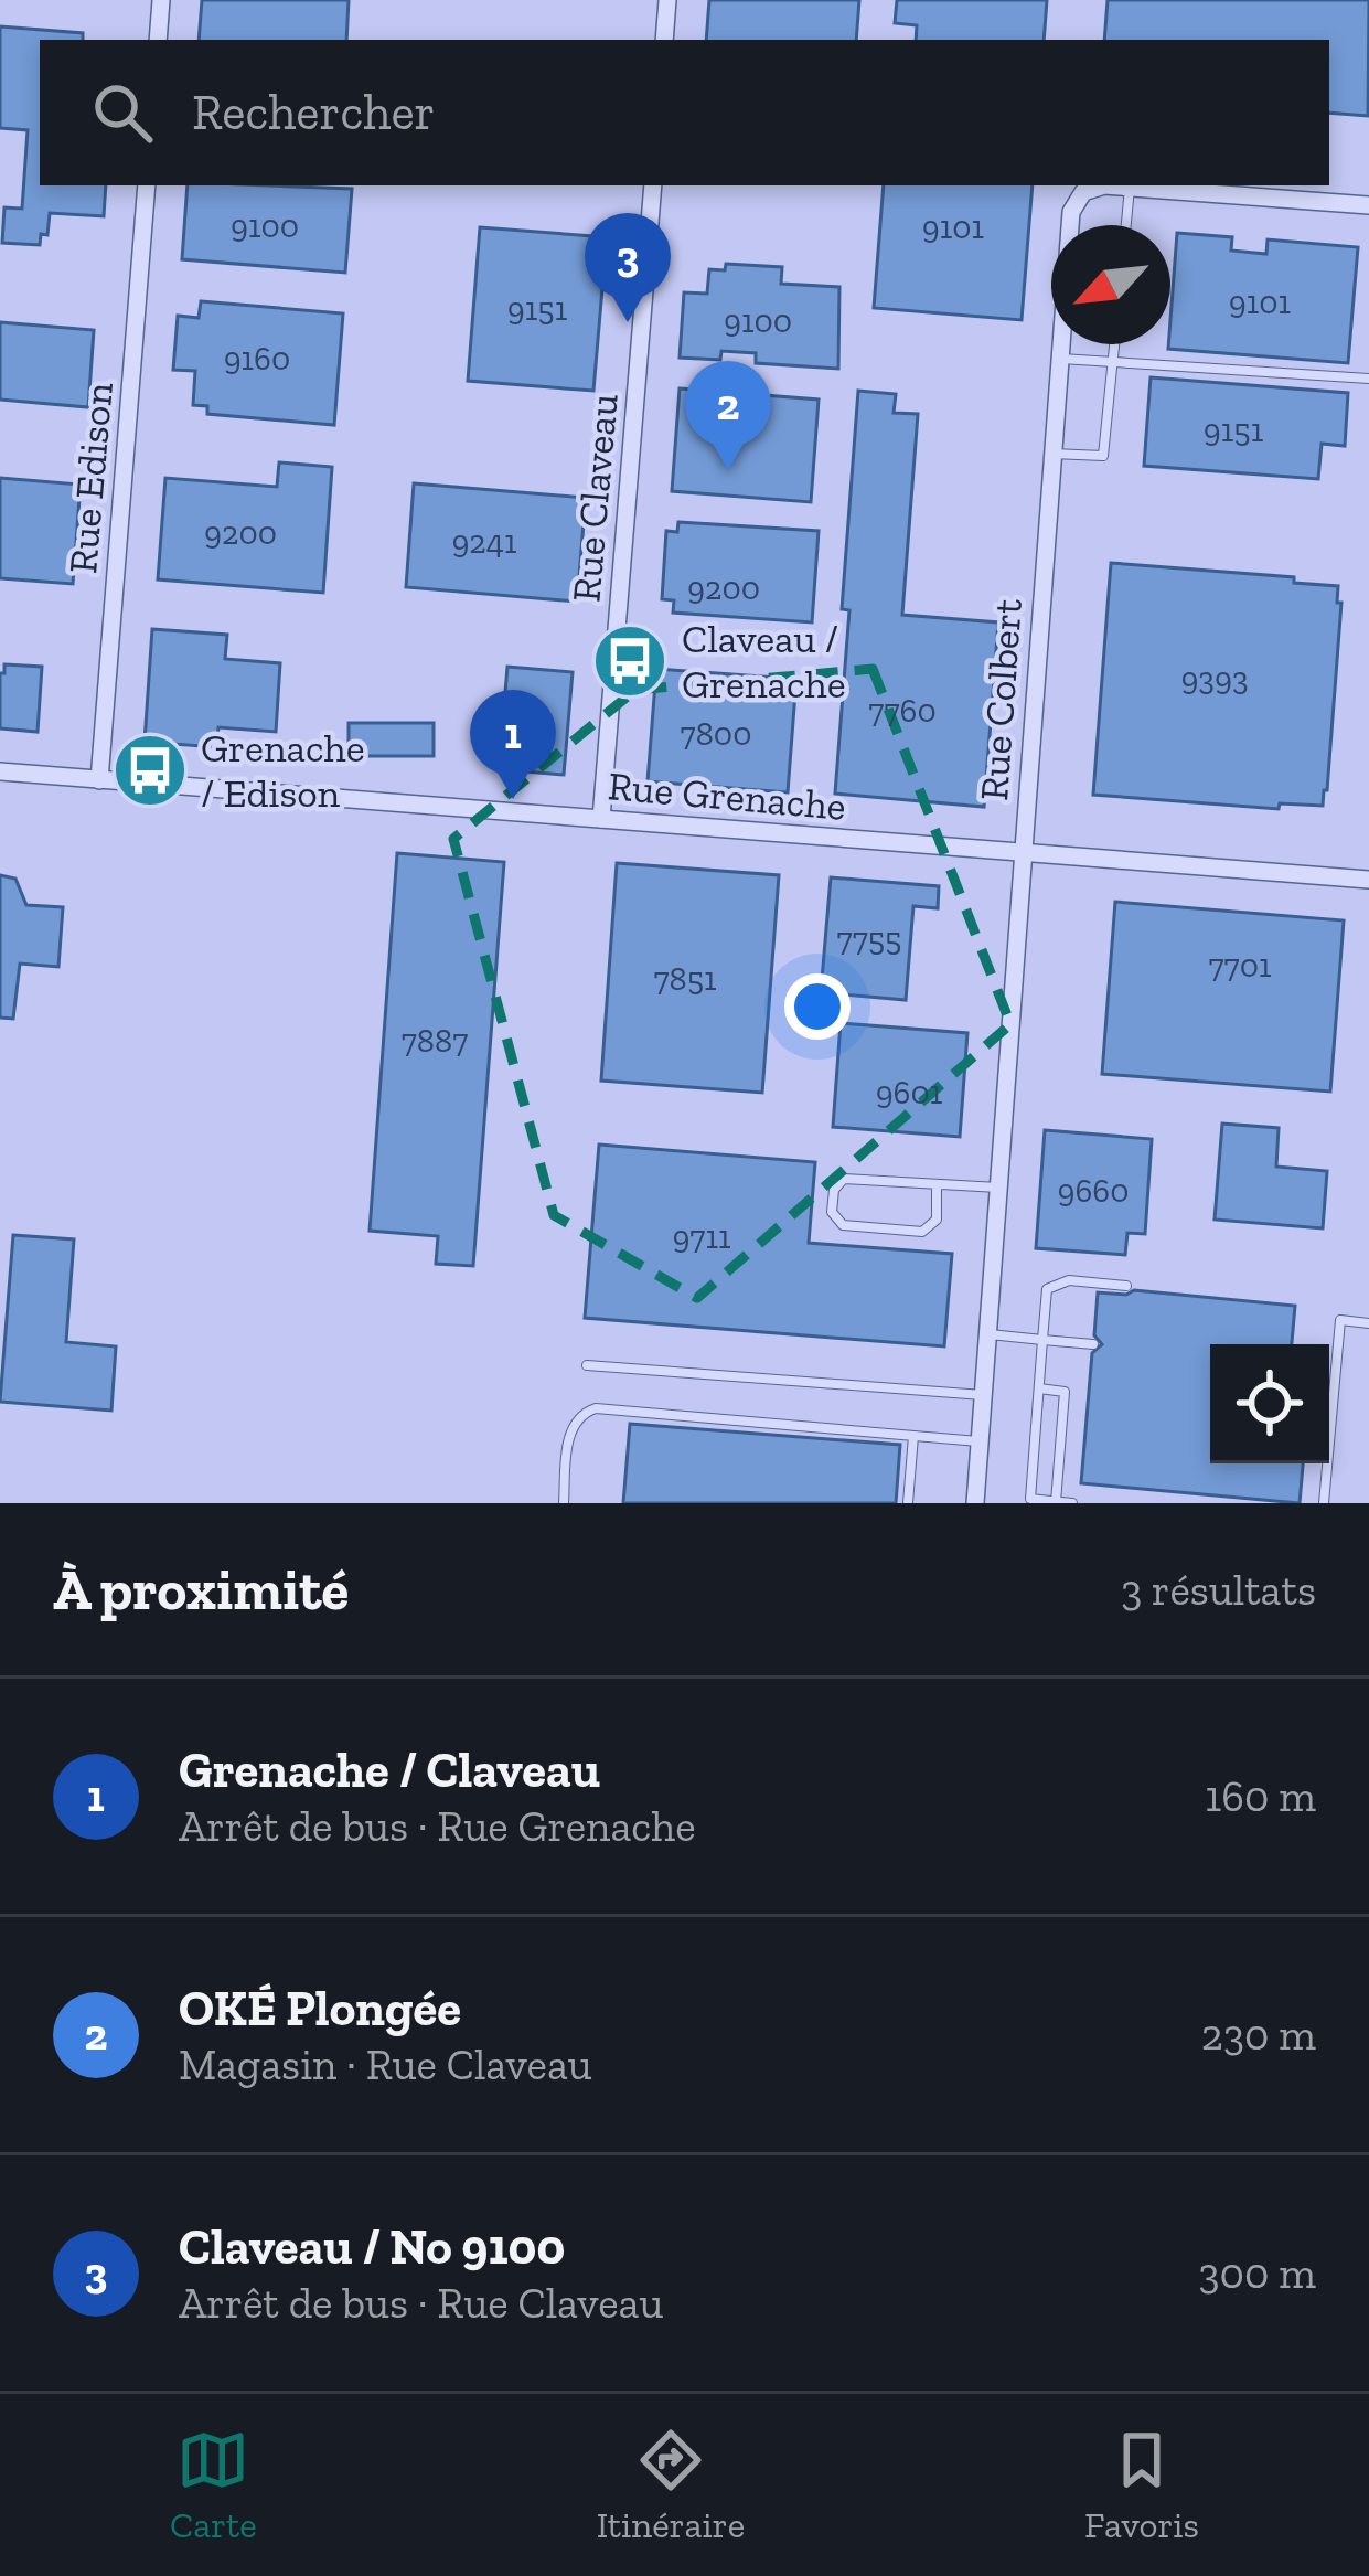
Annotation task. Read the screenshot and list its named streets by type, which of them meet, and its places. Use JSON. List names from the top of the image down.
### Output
{
  "streets": {
    "street": [
      "Rue Edison",
      "Rue Claveau",
      "Rue Colbert",
      "Rue Grenache"
    ]
  },
  "crossings": [
    ["Rue Edison", "Rue Grenache"],
    ["Rue Claveau", "Rue Grenache"],
    ["Rue Colbert", "Rue Grenache"]
  ],
  "places": {
    "bus stop": ["Claveau / Grenache", "Grenache / Edison"]
  },
  "house_numbers": [
    "9100",
    "9101",
    "9101",
    "9151",
    "9100",
    "9160",
    "9151",
    "9200",
    "9241",
    "9200",
    "9393",
    "7760",
    "7800",
    "7755",
    "7701",
    "7851",
    "7887",
    "9601",
    "9660",
    "9711"
  ],
  "north": "bottom left",
  "page": {
    "search": "Rechercher",
    "pins": ["3", "2", "1"],
    "heading": ["À proximité", "3 résultats"],
    "list": [
      {
        "mark": "1",
        "name": "Grenache / Claveau",
        "note": "Arrêt de bus · Rue Grenache",
        "value": "160 m"
      },
      {
        "mark": "2",
        "name": "OKÉ Plongée",
        "note": "Magasin · Rue Claveau",
        "value": "230 m"
      },
      {
        "mark": "3",
        "name": "Claveau / No 9100",
        "note": "Arrêt de bus · Rue Claveau",
        "value": "300 m"
      }
    ],
    "nav": ["Carte", "Itinéraire", "Favoris"]
  }
}
